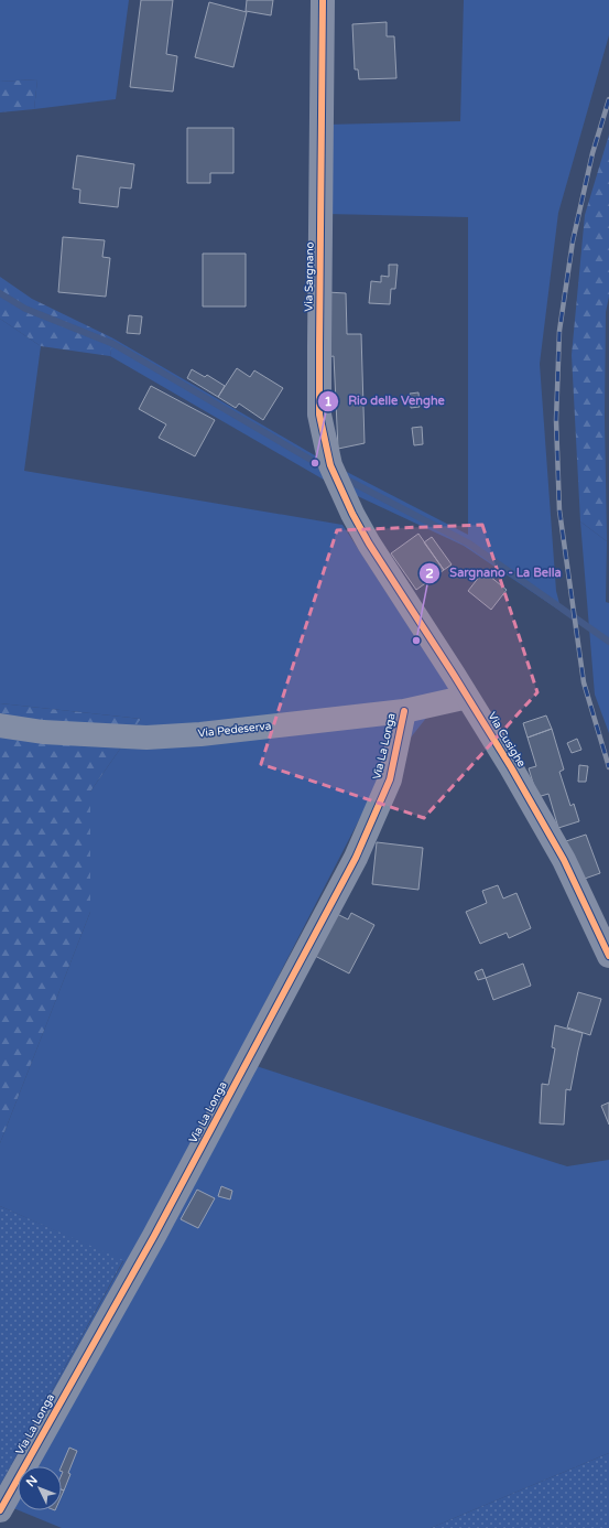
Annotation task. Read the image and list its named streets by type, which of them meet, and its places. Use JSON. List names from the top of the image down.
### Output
{
  "streets": {
    "street": [
      "Via Sargnano",
      "Via Pedeserva",
      "Via Cusighe",
      "Via La Longa"
    ]
  },
  "crossings": [
    ["Via Sargnano", "Via Cusighe"],
    ["Via Pedeserva", "Via Cusighe"],
    ["Via Pedeserva", "Via La Longa"]
  ],
  "places": ["Rio delle Venghe", "Sargnano - La Bella"],
  "north": "top left"
}
